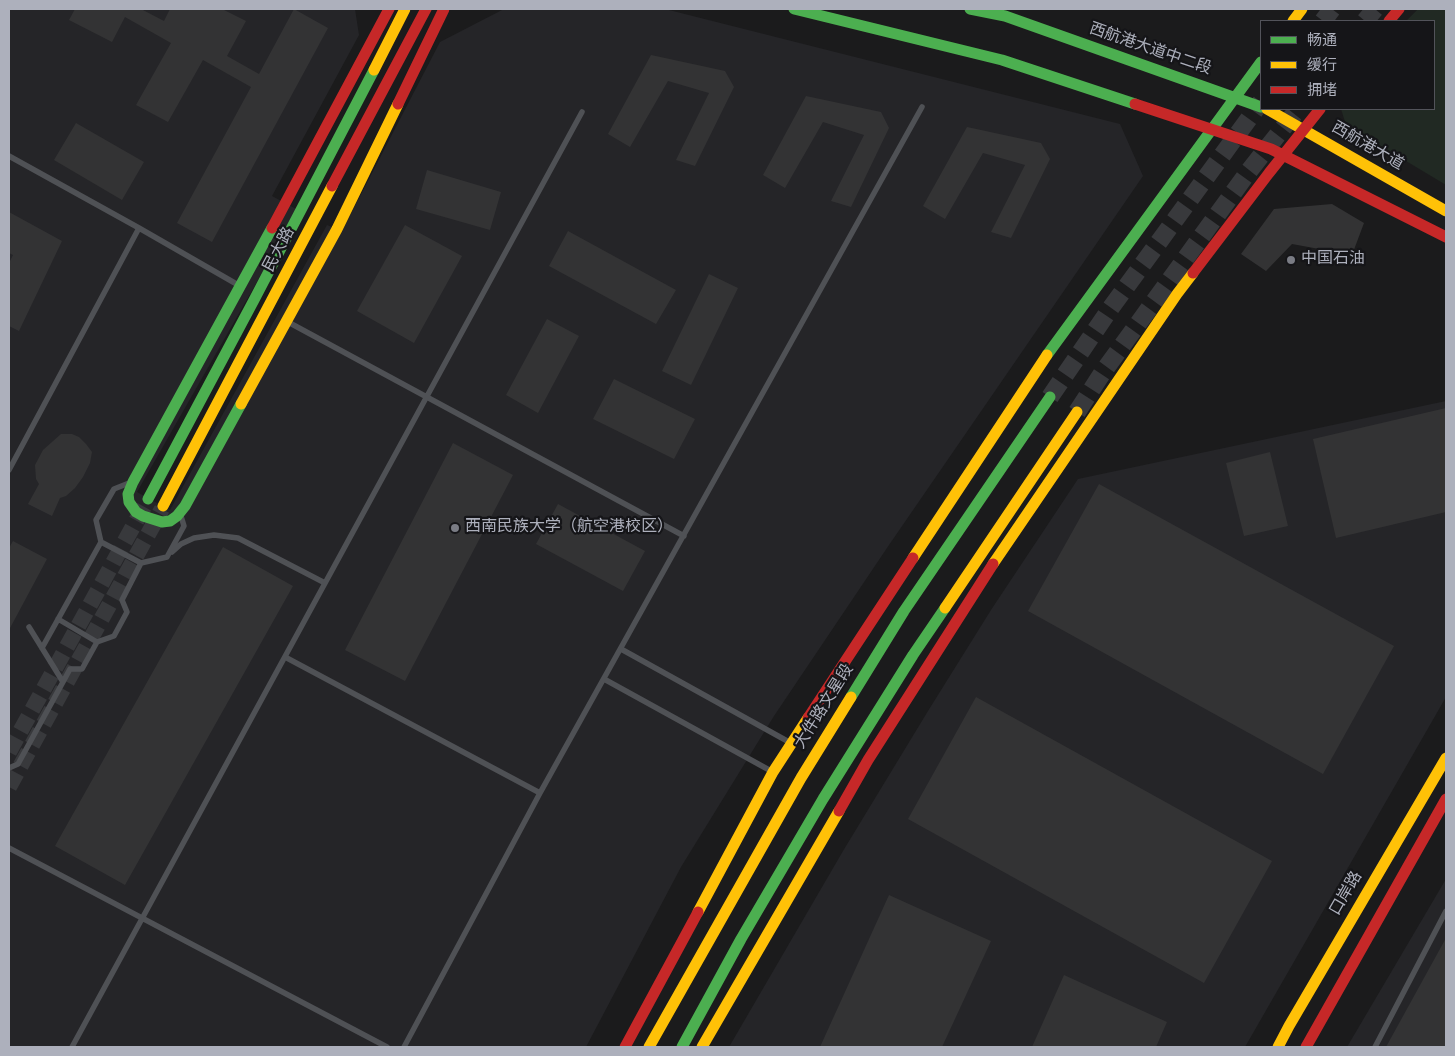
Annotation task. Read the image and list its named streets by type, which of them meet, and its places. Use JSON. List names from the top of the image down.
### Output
{
  "streets": {
    "street": [
      "西航港大道中二段",
      "西航港大道",
      "民大路",
      "大件路文星段",
      "口岸路"
    ]
  },
  "places": ["中国石油", "西南民族大学（航空港校区）"],
  "legend": ["畅通", "缓行", "拥堵"]
}
